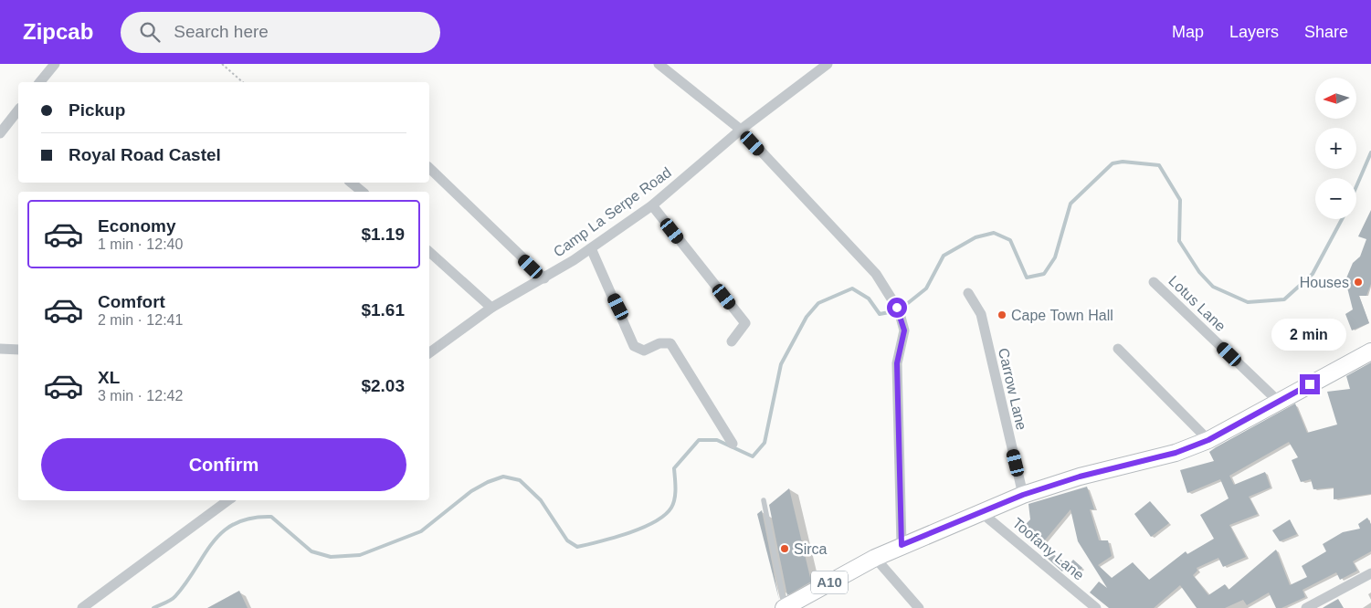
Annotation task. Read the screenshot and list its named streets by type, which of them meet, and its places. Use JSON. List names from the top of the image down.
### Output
{
  "streets": {
    "main road": ["A10"],
    "street": [
      "Camp La Serpe Road",
      "Lotus Lane",
      "Carrow Lane",
      "Toofany Lane"
    ]
  },
  "crossings": [
    ["Lotus Lane", "A10"],
    ["Carrow Lane", "A10"],
    ["Toofany Lane", "A10"]
  ],
  "places": ["Houses", "Cape Town Hall", "Sirca"],
  "north": "left",
  "page": {
    "header": "Zipcab",
    "search": "Search here",
    "nav": ["Map", "Layers", "Share"],
    "map_buttons": ["+", "−"],
    "banner": ["Pickup", "Royal Road Castel"],
    "list": [
      {
        "name": "Economy",
        "note": "1 min · 12:40",
        "value": "$1.19"
      },
      {
        "name": "Comfort",
        "note": "2 min · 12:41",
        "value": "$1.61"
      },
      {
        "name": "XL",
        "note": "3 min · 12:42",
        "value": "$2.03"
      }
    ],
    "bubble": "2 min",
    "buttons": "Confirm"
  }
}
